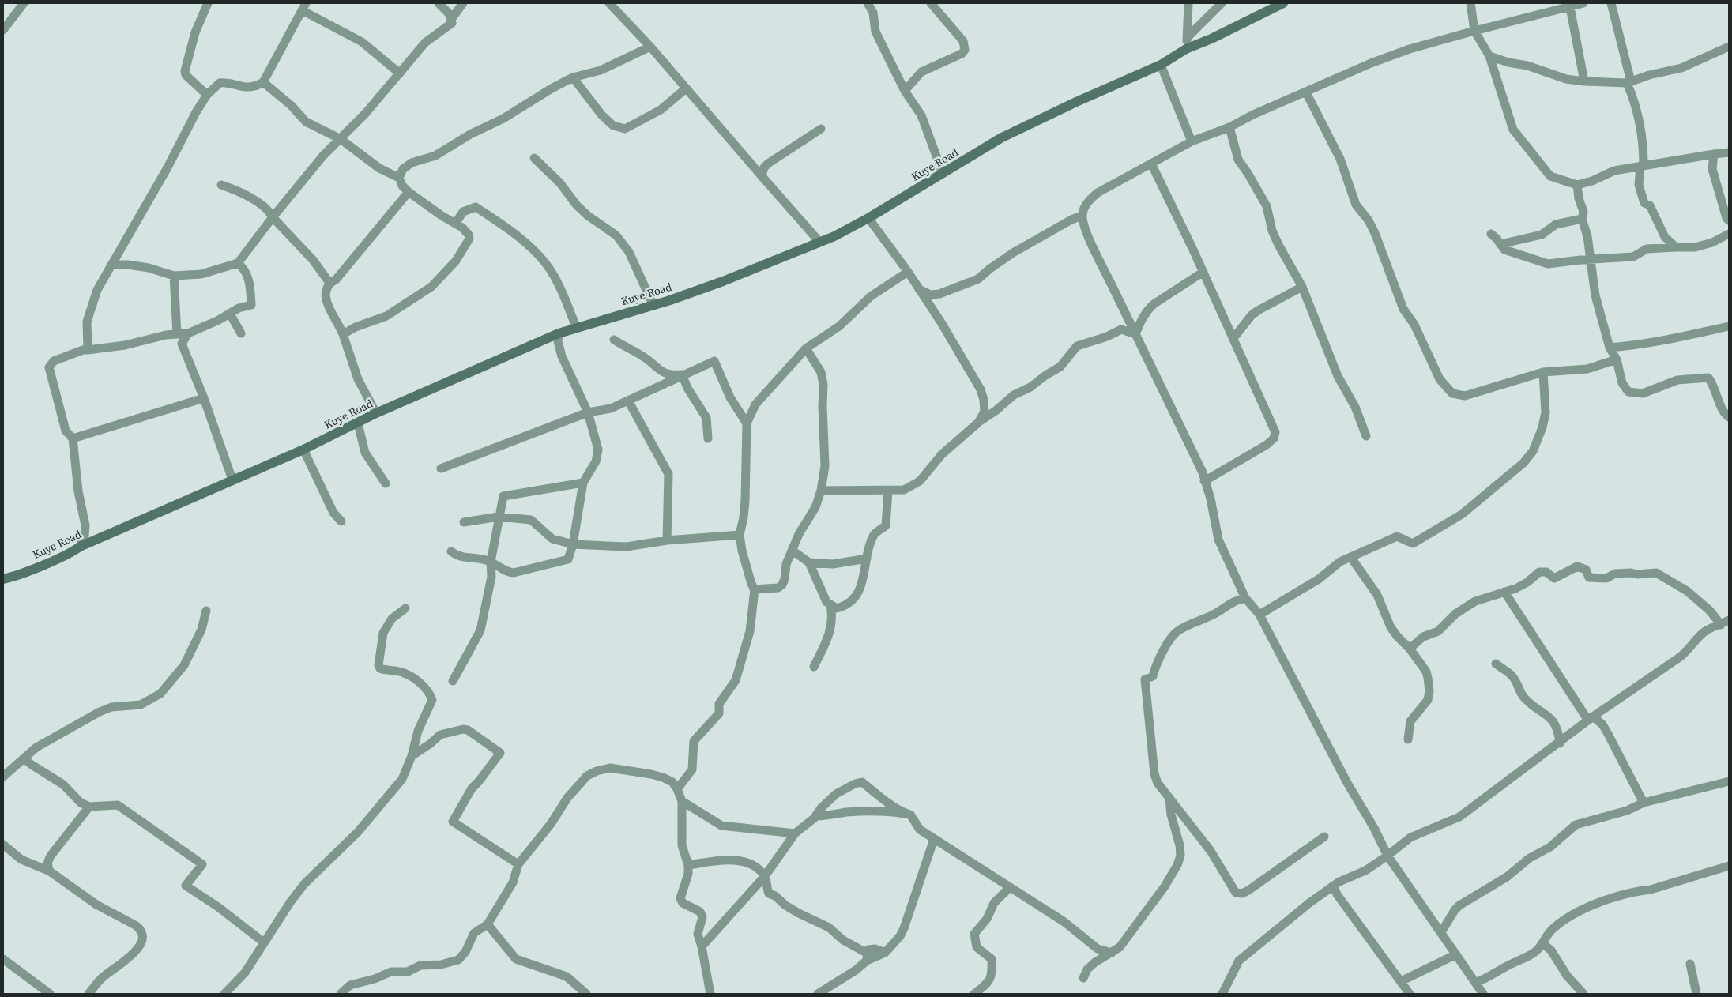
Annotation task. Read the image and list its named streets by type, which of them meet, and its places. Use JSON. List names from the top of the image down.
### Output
{
  "streets": {
    "street": ["Kuye Road"]
  }
}
